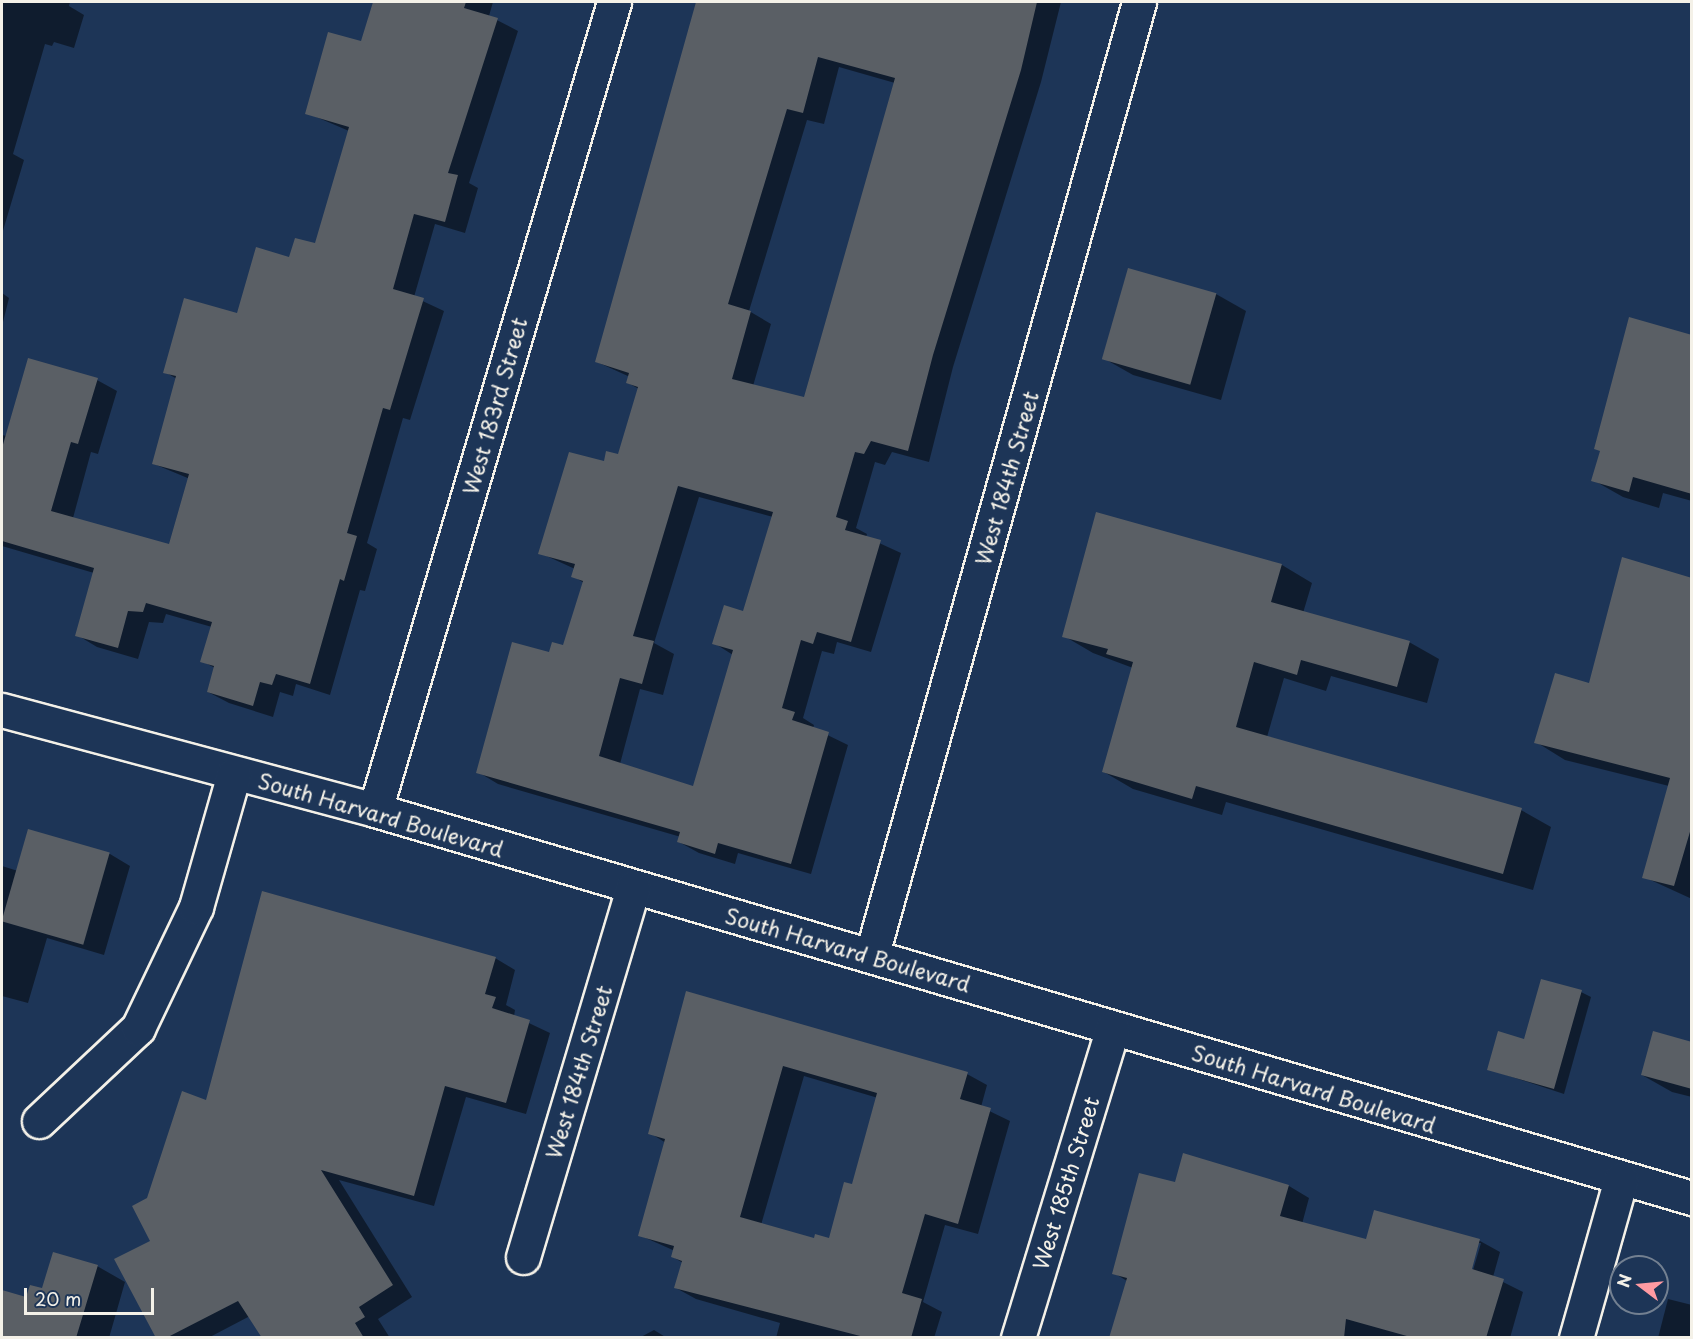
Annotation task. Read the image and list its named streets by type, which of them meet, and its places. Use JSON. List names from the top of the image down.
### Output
{
  "streets": {
    "street": [
      "West 183rd Street",
      "West 184th Street",
      "South Harvard Boulevard",
      "West 185th Street"
    ]
  },
  "crossings": [
    ["West 183rd Street", "South Harvard Boulevard"],
    ["West 184th Street", "South Harvard Boulevard"],
    ["South Harvard Boulevard", "West 185th Street"]
  ],
  "scale_bar": "20 m",
  "north": "left"
}
